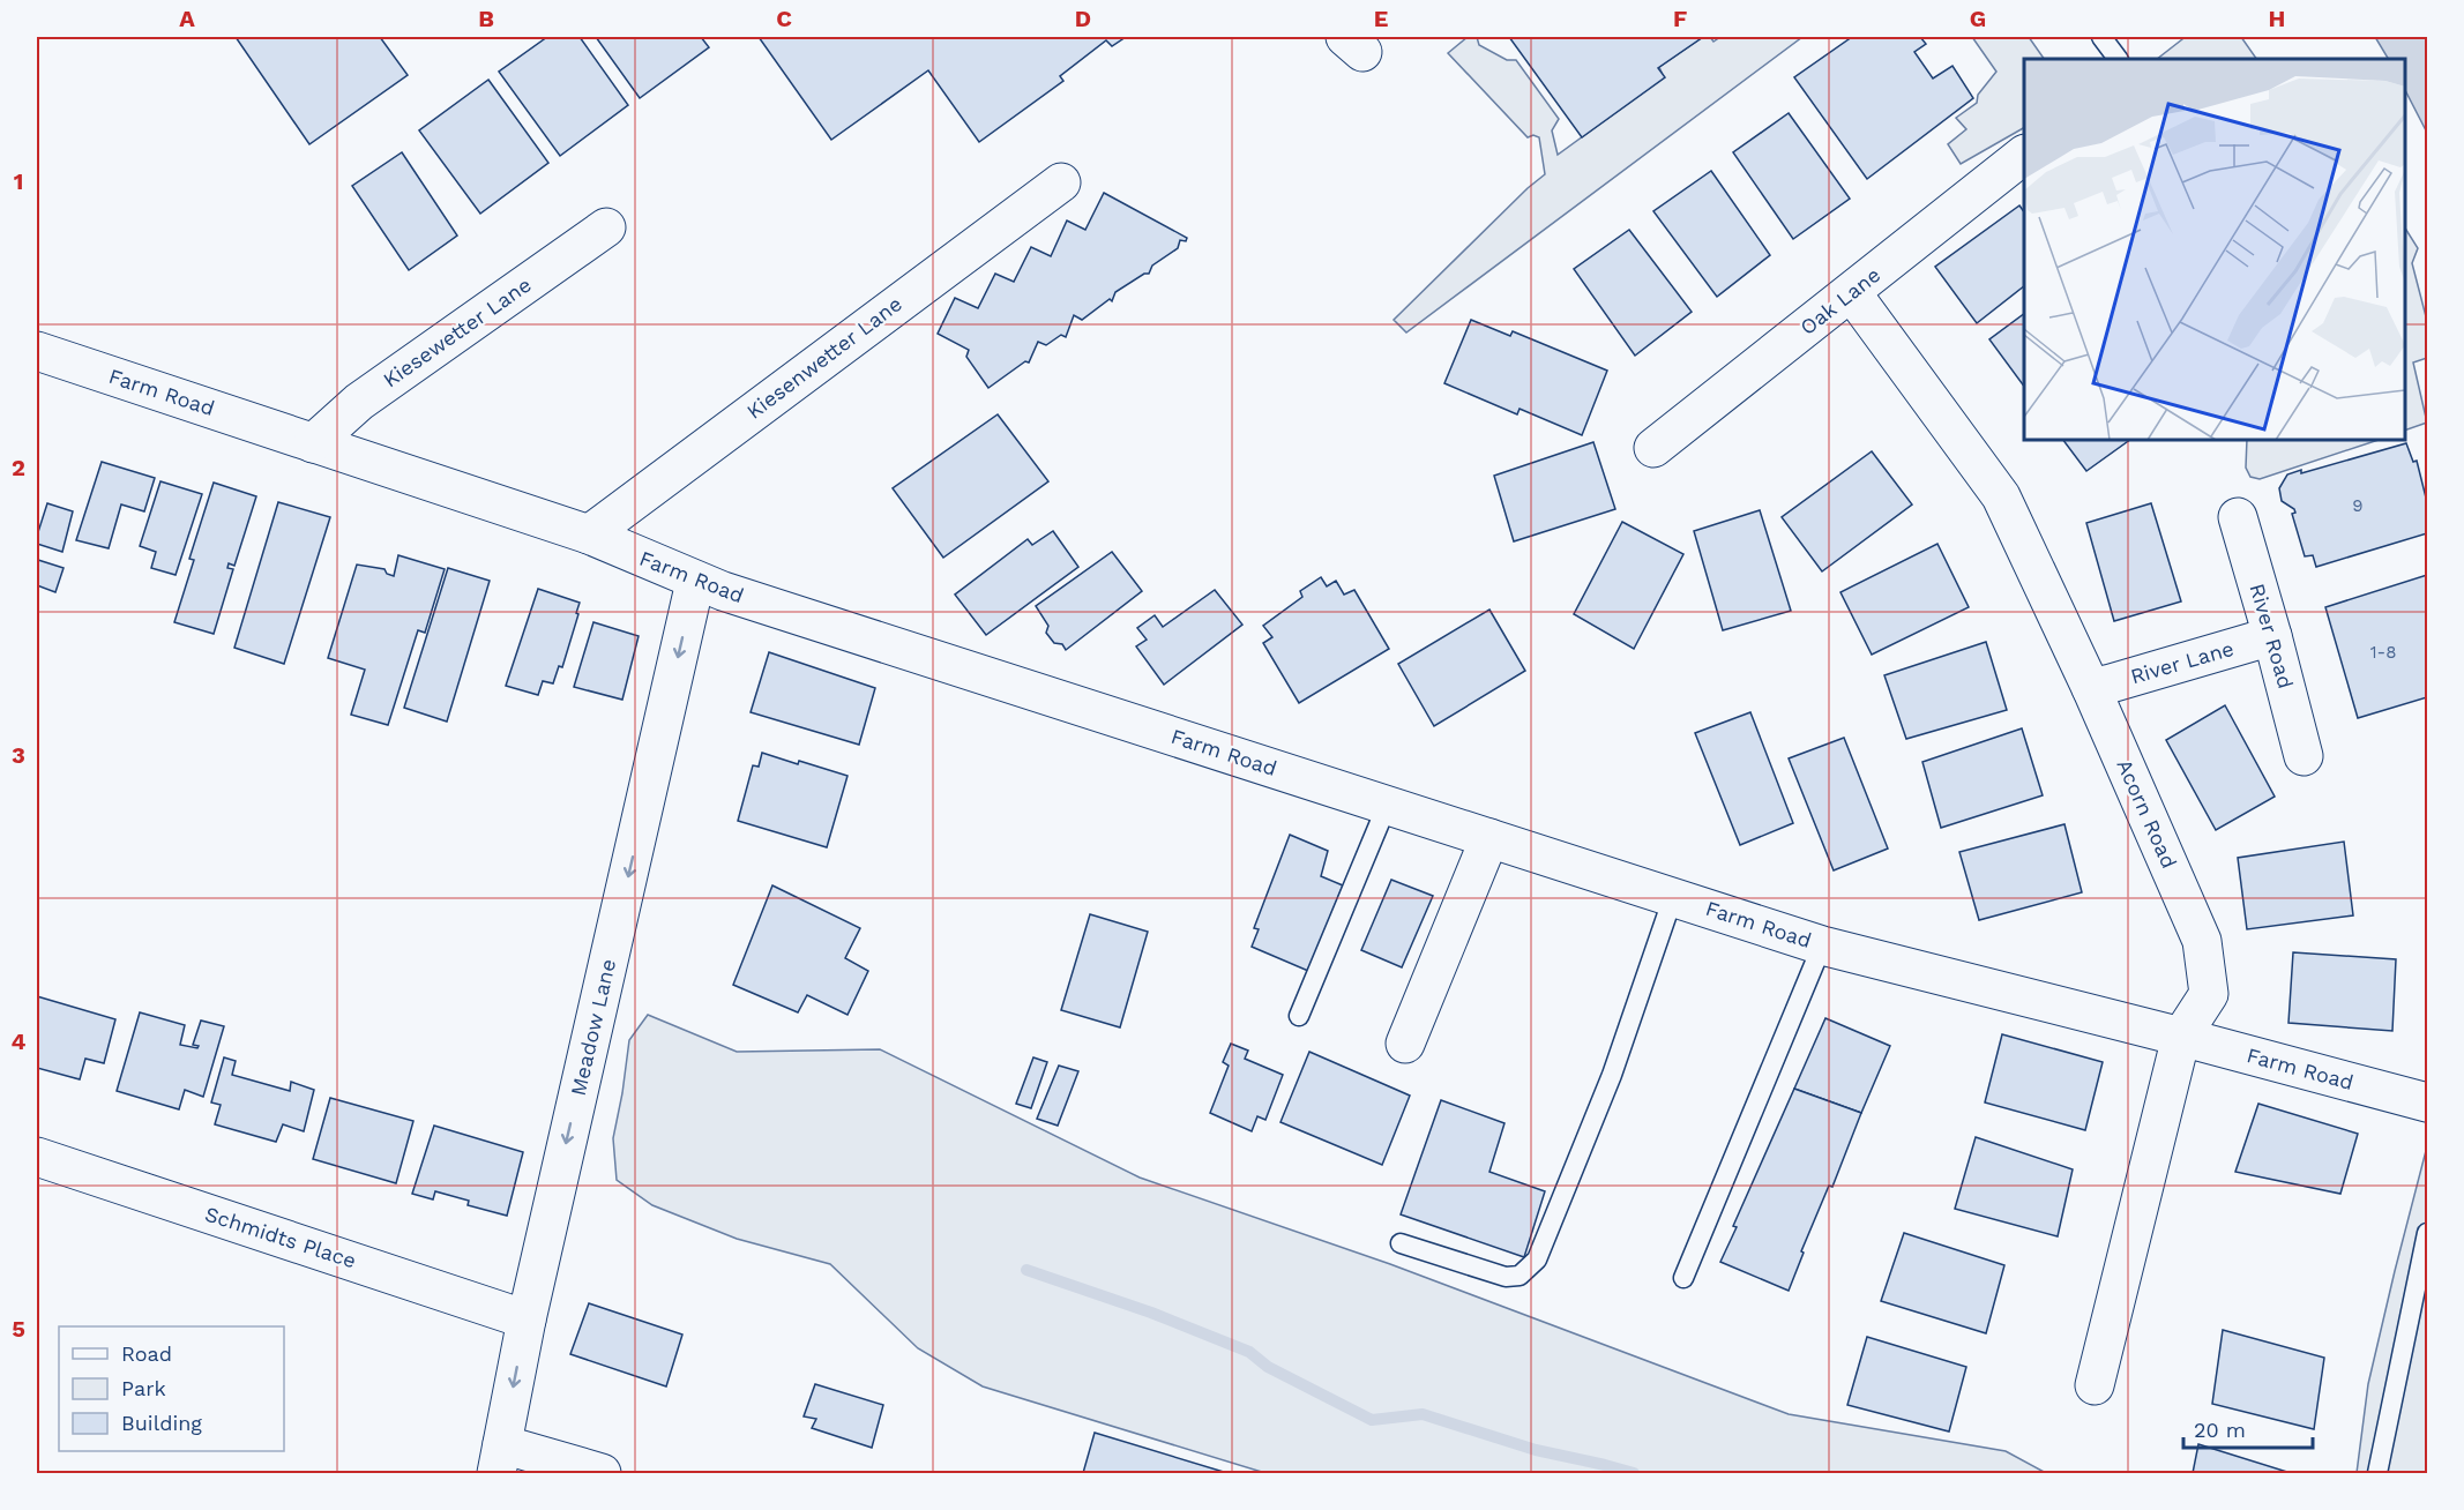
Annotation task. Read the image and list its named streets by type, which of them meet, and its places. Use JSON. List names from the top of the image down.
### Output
{
  "streets": {
    "street": [
      "Oak Lane",
      "Kiesewetter Lane",
      "Kiesenwetter Lane",
      "Farm Road",
      "River Road",
      "River Lane",
      "Acorn Road",
      "Meadow Lane",
      "Schmidts Place"
    ]
  },
  "crossings": [
    ["Oak Lane", "Acorn Road"],
    ["Kiesewetter Lane", "Farm Road"],
    ["Kiesenwetter Lane", "Farm Road"],
    ["Farm Road", "Acorn Road"],
    ["Farm Road", "Meadow Lane"],
    ["River Road", "River Lane"],
    ["River Lane", "Acorn Road"],
    ["Meadow Lane", "Schmidts Place"]
  ],
  "one_way": ["Meadow Lane"],
  "house_numbers": ["9", "1-8"],
  "legend": ["Road", "Park", "Building"],
  "scale_bar": "20 m",
  "grid": {
    "columns": [
      "A",
      "B",
      "C",
      "D",
      "E",
      "F",
      "G",
      "H"
    ],
    "rows": [
      "1",
      "2",
      "3",
      "4",
      "5"
    ]
  }
}
